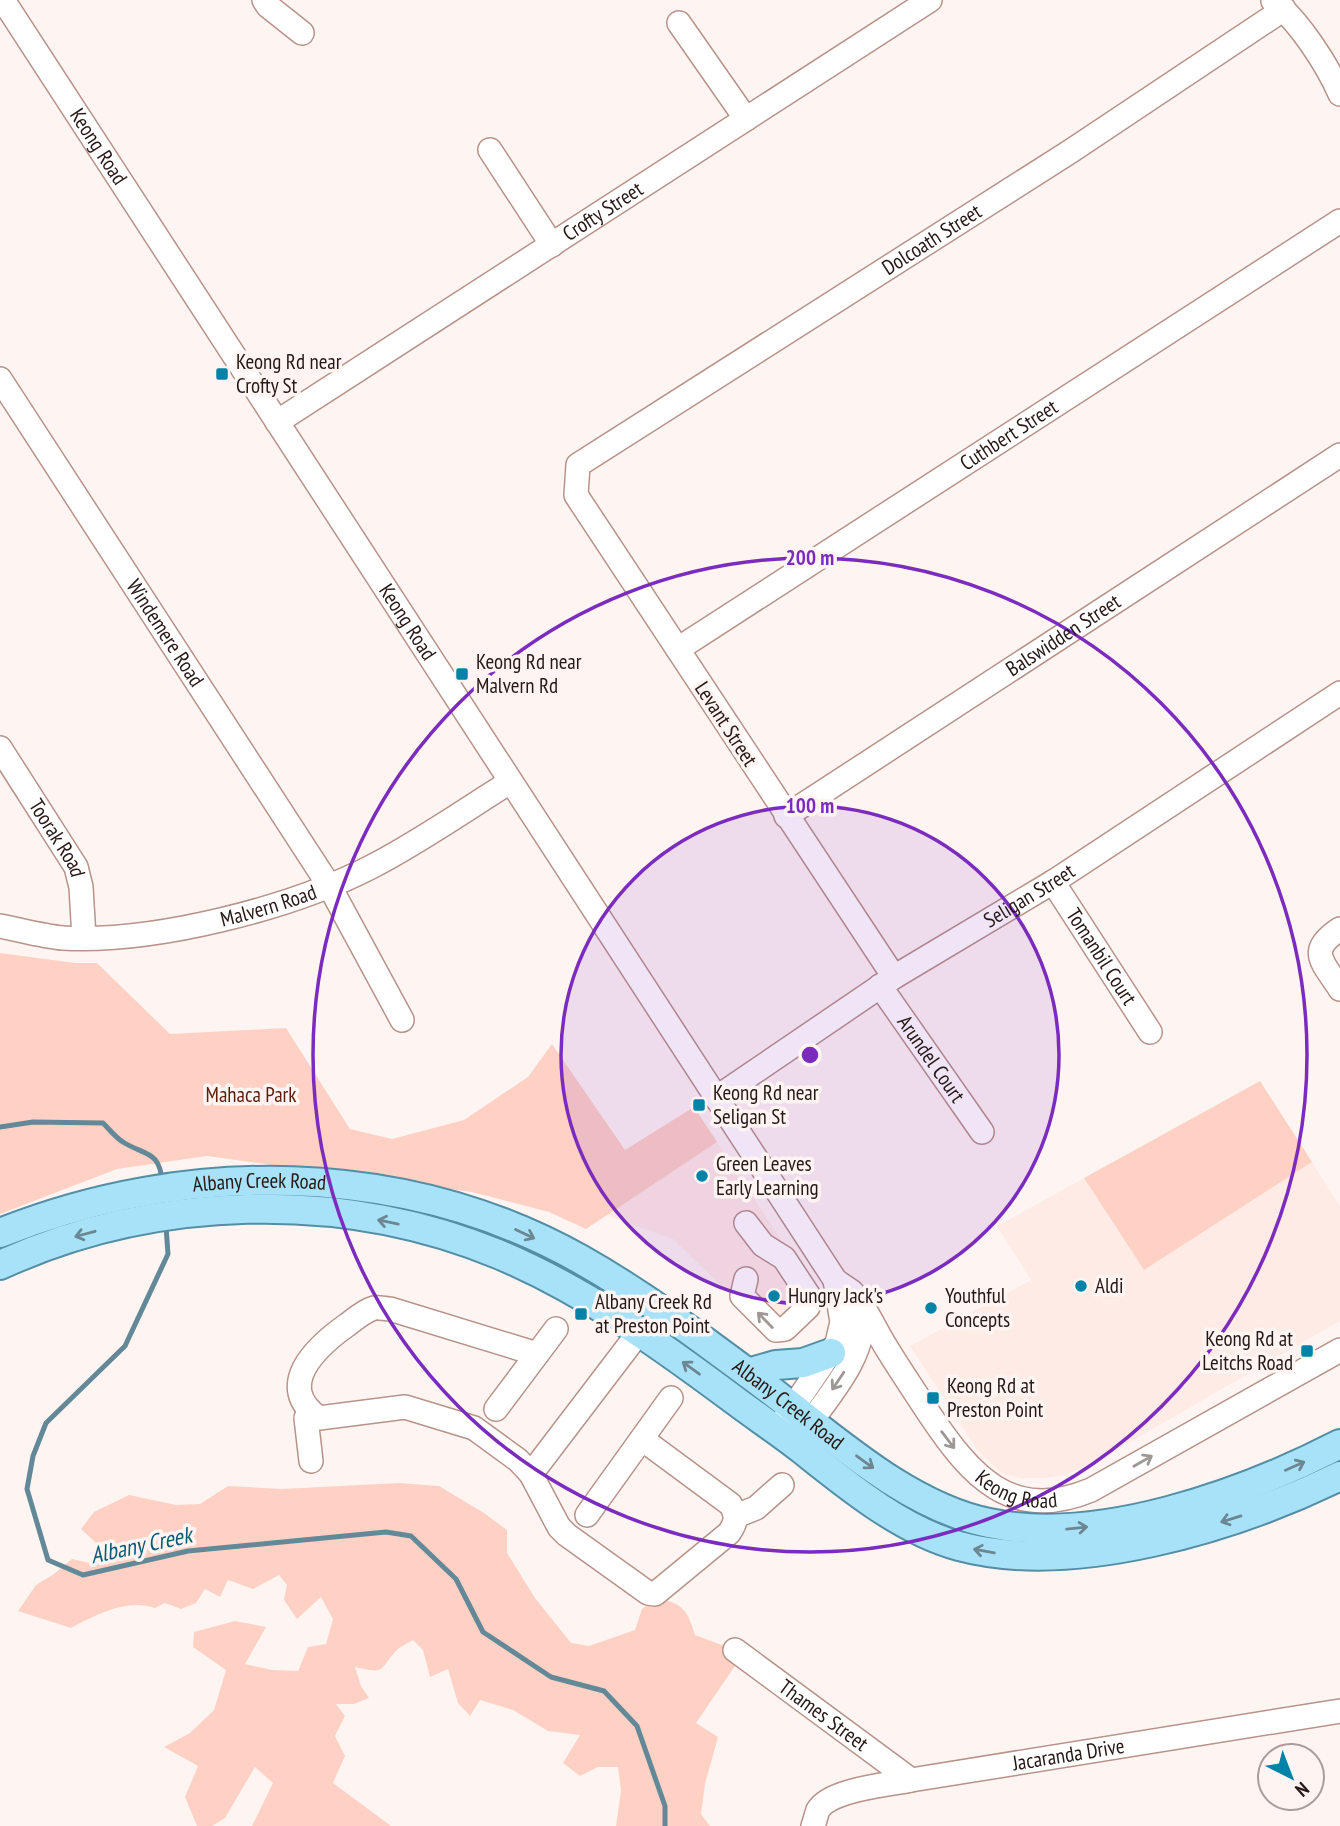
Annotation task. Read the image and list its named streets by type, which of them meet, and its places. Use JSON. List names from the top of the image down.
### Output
{
  "streets": {
    "main road": ["Albany Creek Road"],
    "street": [
      "Keong Road",
      "Crofty Street",
      "Dolcoath Street",
      "Cuthbert Street",
      "Windemere Road",
      "Balswidden Street",
      "Levant Street",
      "Toorak Road",
      "Seligan Street",
      "Malvern Road",
      "Tomanbil Court",
      "Arundel Court",
      "Thames Street",
      "Jacaranda Drive"
    ]
  },
  "crossings": [
    ["Keong Road", "Crofty Street"],
    ["Keong Road", "Seligan Street"],
    ["Keong Road", "Malvern Road"],
    ["Dolcoath Street", "Levant Street"],
    ["Cuthbert Street", "Levant Street"],
    ["Windemere Road", "Malvern Road"],
    ["Balswidden Street", "Levant Street"],
    ["Levant Street", "Seligan Street"],
    ["Levant Street", "Arundel Court"],
    ["Toorak Road", "Malvern Road"],
    ["Seligan Street", "Tomanbil Court"],
    ["Seligan Street", "Arundel Court"],
    ["Thames Street", "Jacaranda Drive"]
  ],
  "water": ["Albany Creek"],
  "parks": ["Mahaca Park"],
  "places": {
    "transit": [
      "Keong Rd near Crofty St",
      "Keong Rd near Malvern Rd",
      "Keong Rd near Seligan St",
      "Albany Creek Rd at Preston Point",
      "Keong Rd at Leitchs Road",
      "Keong Rd at Preston Point"
    ],
    "other": [
      "Green Leaves Early Learning",
      "Aldi",
      "Hungry Jack's",
      "Youthful Concepts"
    ]
  },
  "north": "bottom right",
  "rings": ["200 m", "100 m"]
}
